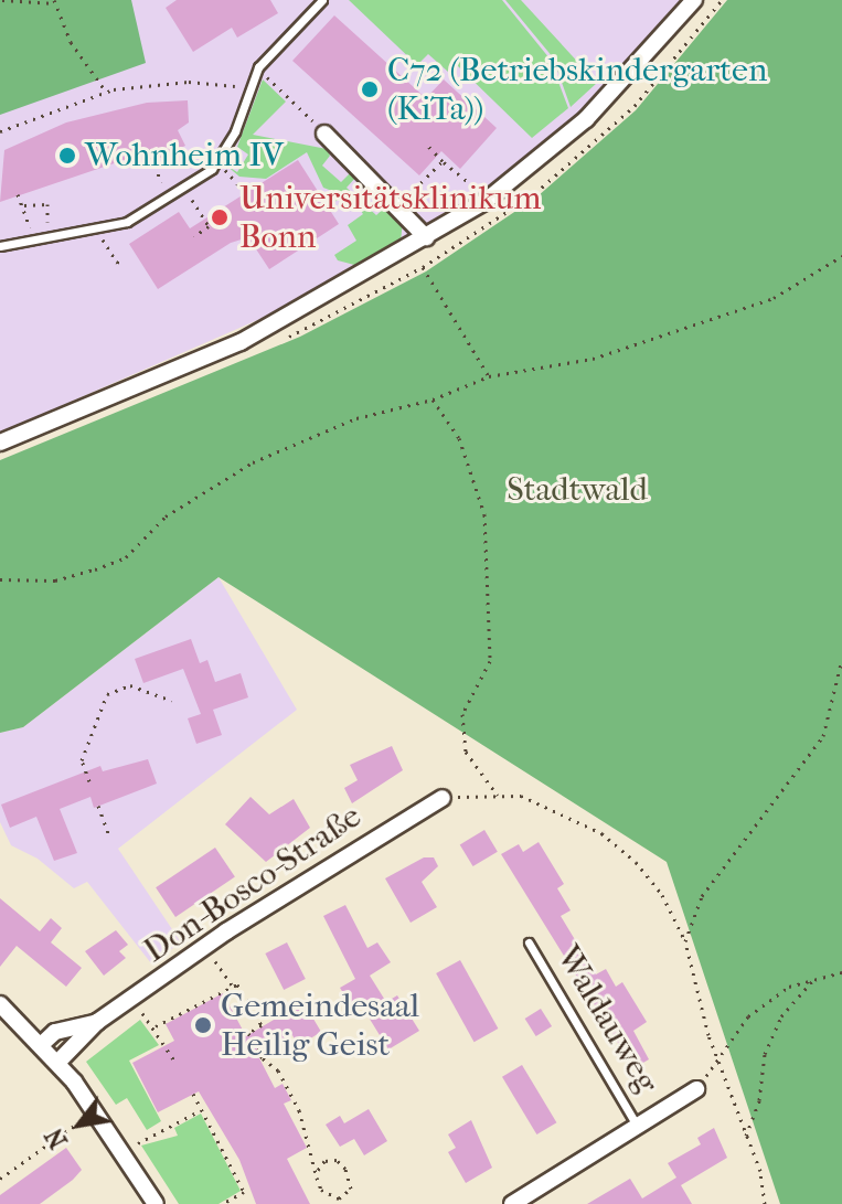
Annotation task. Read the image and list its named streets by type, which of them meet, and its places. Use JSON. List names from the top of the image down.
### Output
{
  "streets": {
    "street": ["Don-Bosco-Straße", "Waldauweg"]
  },
  "parks": ["Stadtwald"],
  "places": [
    "C72 (Betriebskindergarten (KiTa))",
    "Wohnheim IV",
    "Universitätsklinikum Bonn",
    "Gemeindesaal Heilig Geist"
  ],
  "north": "bottom left"
}
